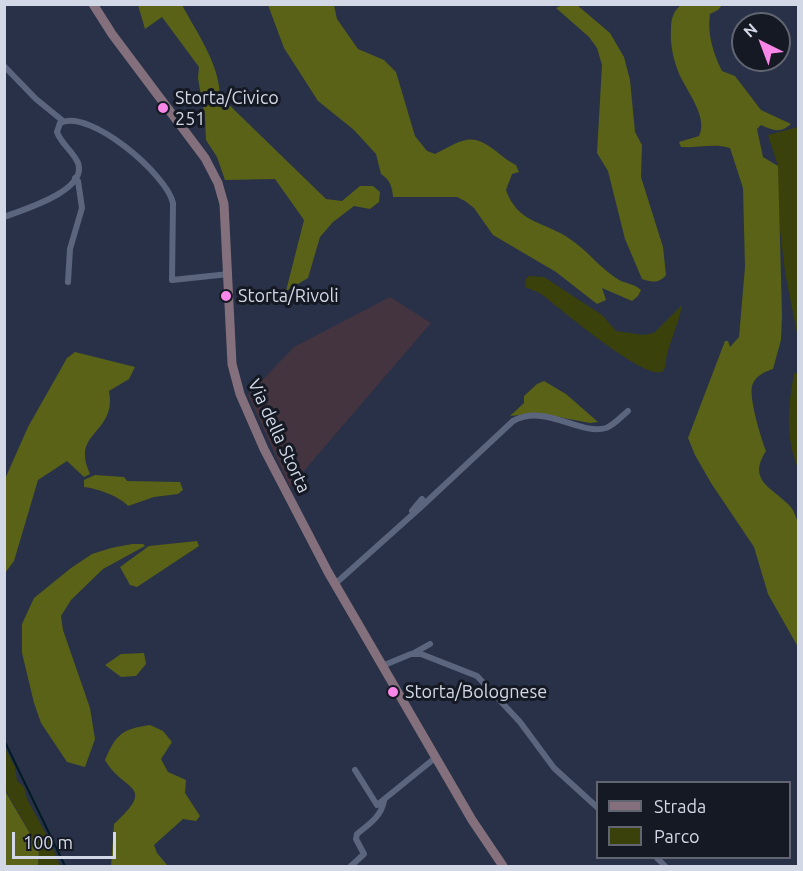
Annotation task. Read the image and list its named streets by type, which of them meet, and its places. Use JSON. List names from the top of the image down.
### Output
{
  "streets": {
    "main road": ["Via della Storta"]
  },
  "places": ["Storta/Civico 251", "Storta/Rivoli", "Storta/Bolognese"],
  "legend": ["Strada", "Parco"],
  "scale_bar": "100 m",
  "north": "top left"
}
